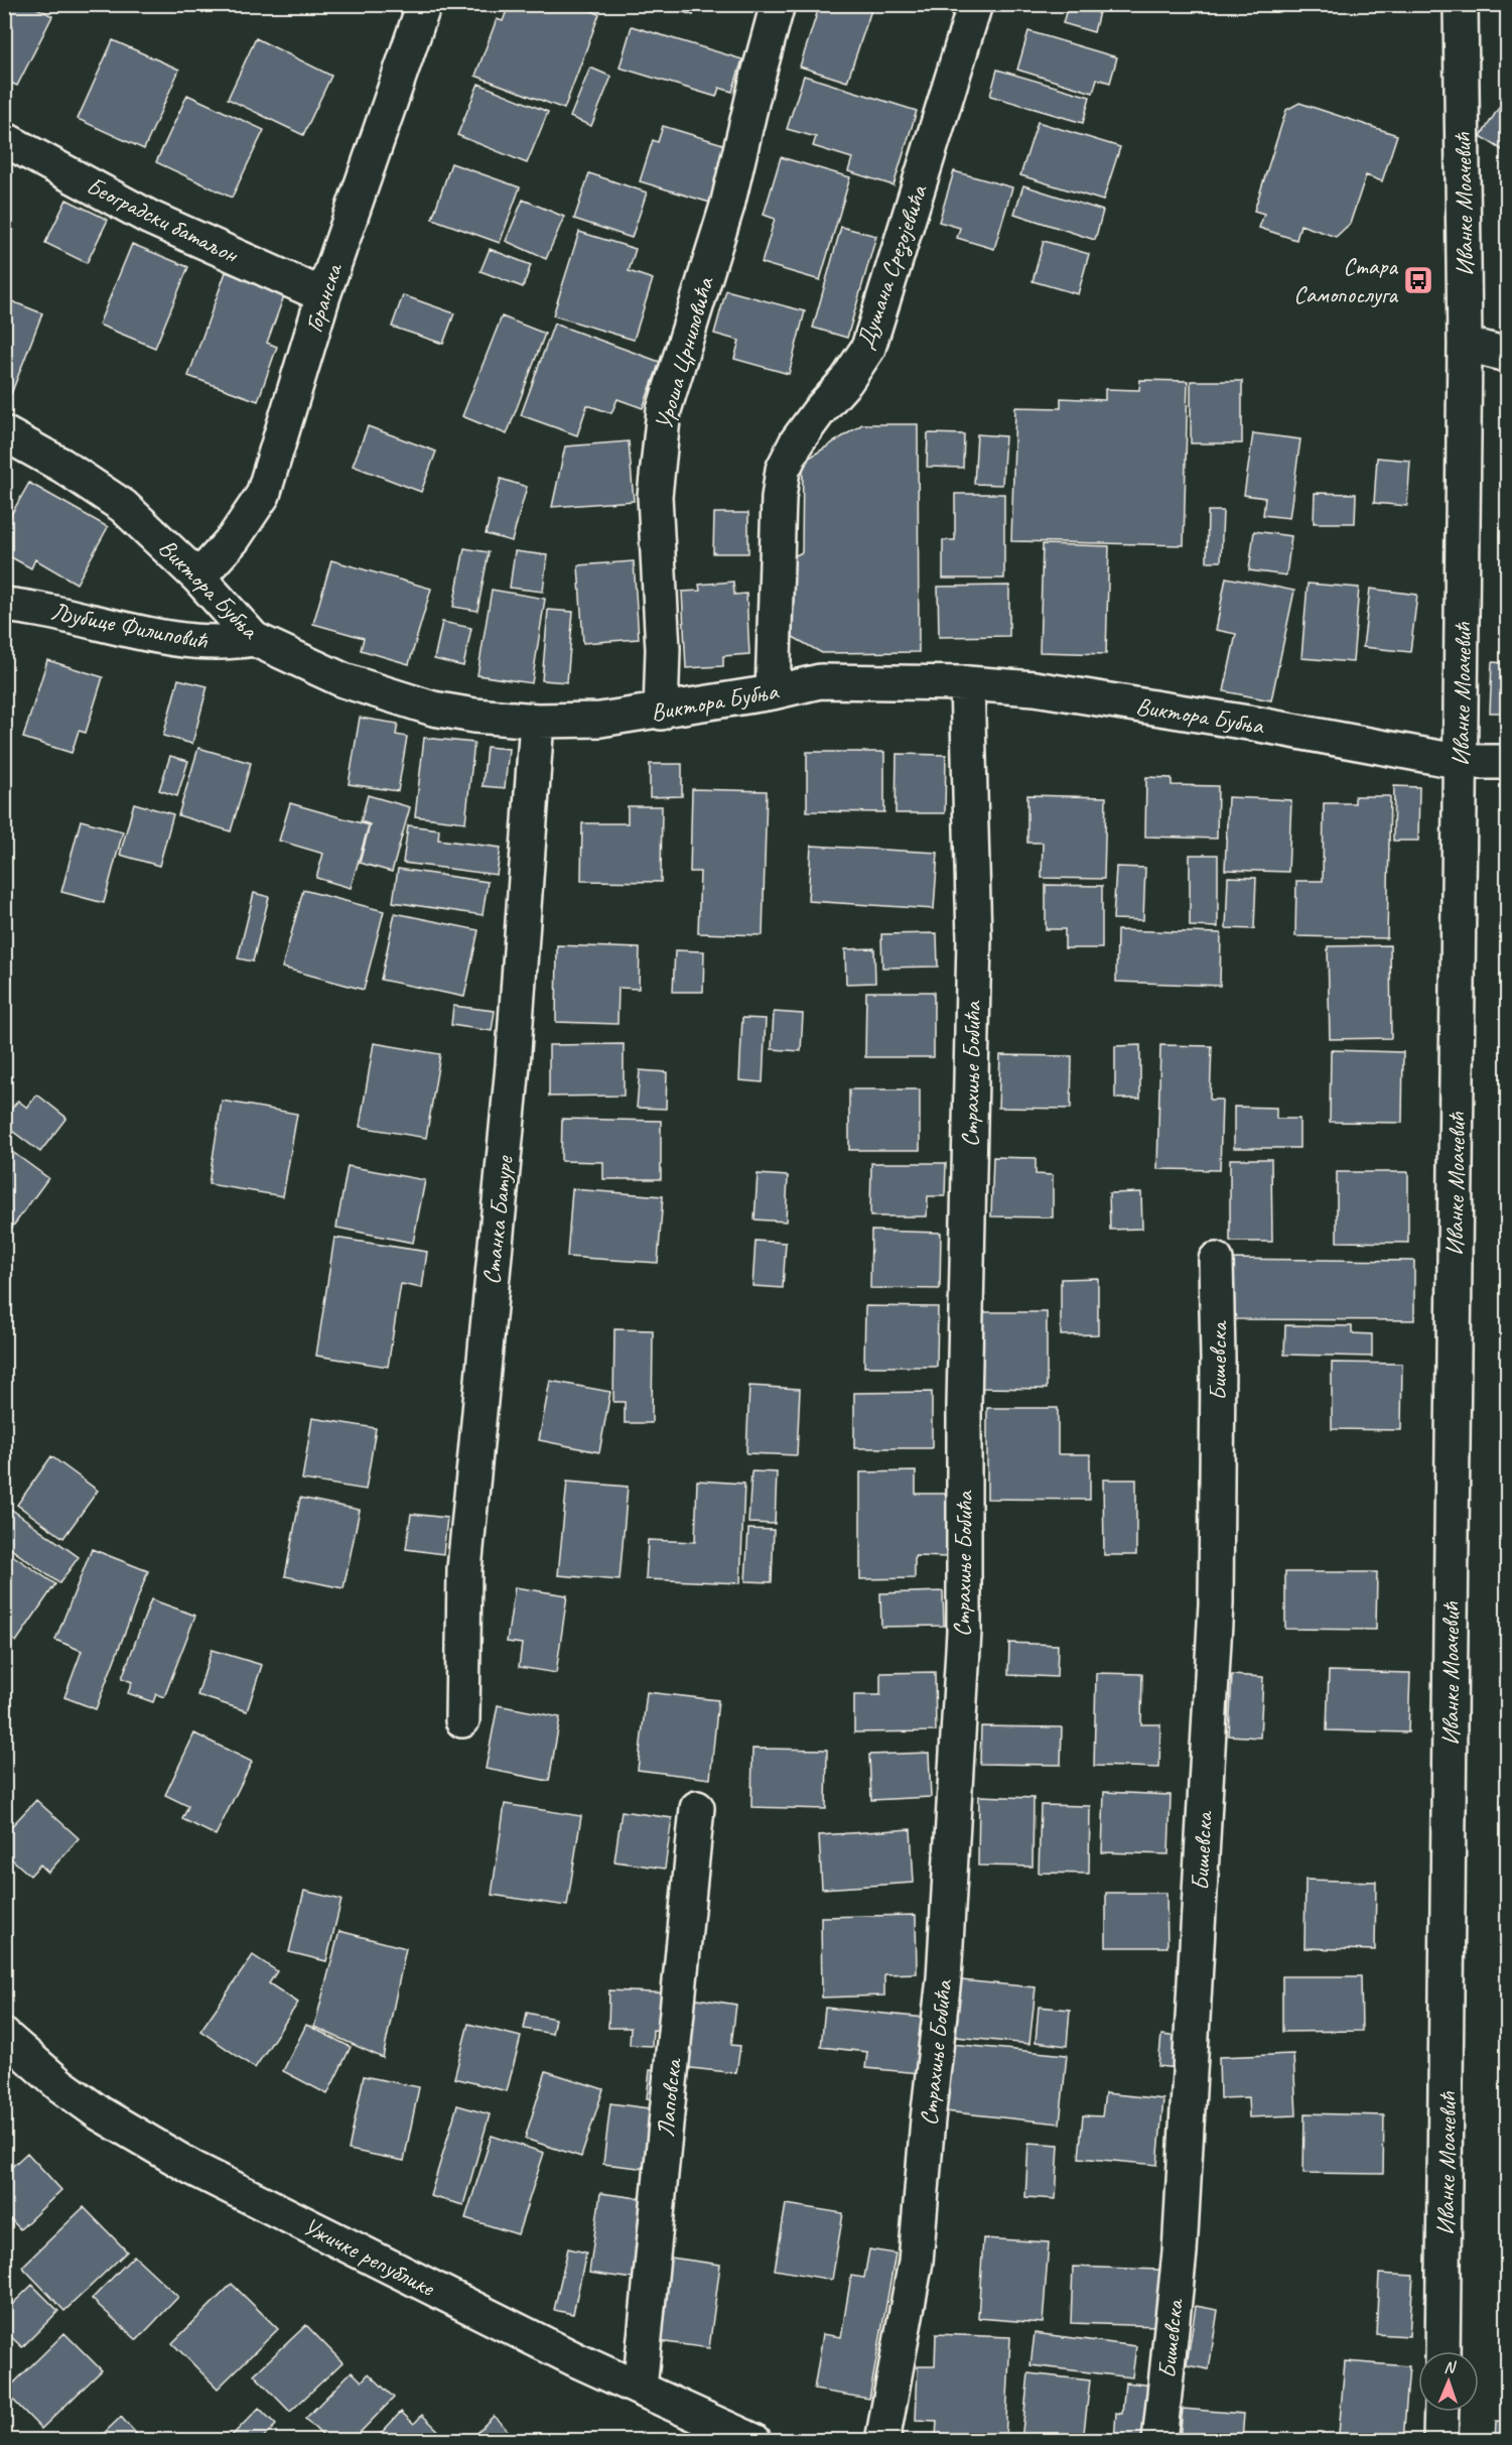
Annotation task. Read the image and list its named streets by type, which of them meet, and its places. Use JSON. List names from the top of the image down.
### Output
{
  "streets": {
    "street": [
      "Иванке Моачевић",
      "Београдски батаљон",
      "Душана Срезојевића",
      "Горанска",
      "Уроша Црниловића",
      "Виктора Бубња",
      "Љубице Филиповић",
      "Страхиње Бобића",
      "Станка Батуре",
      "Бишевска",
      "Лаповска",
      "Ужичке републике"
    ]
  },
  "crossings": [
    ["Иванке Моачевић", "Виктора Бубња"],
    ["Београдски батаљон", "Горанска"],
    ["Душана Срезојевића", "Виктора Бубња"],
    ["Горанска", "Виктора Бубња"],
    ["Уроша Црниловића", "Виктора Бубња"],
    ["Виктора Бубња", "Љубице Филиповић"],
    ["Виктора Бубња", "Страхиње Бобића"],
    ["Виктора Бубња", "Станка Батуре"],
    ["Лаповска", "Ужичке републике"]
  ],
  "places": {
    "bus stop": ["Стара Самопослуга"]
  },
  "north": "top"
}
